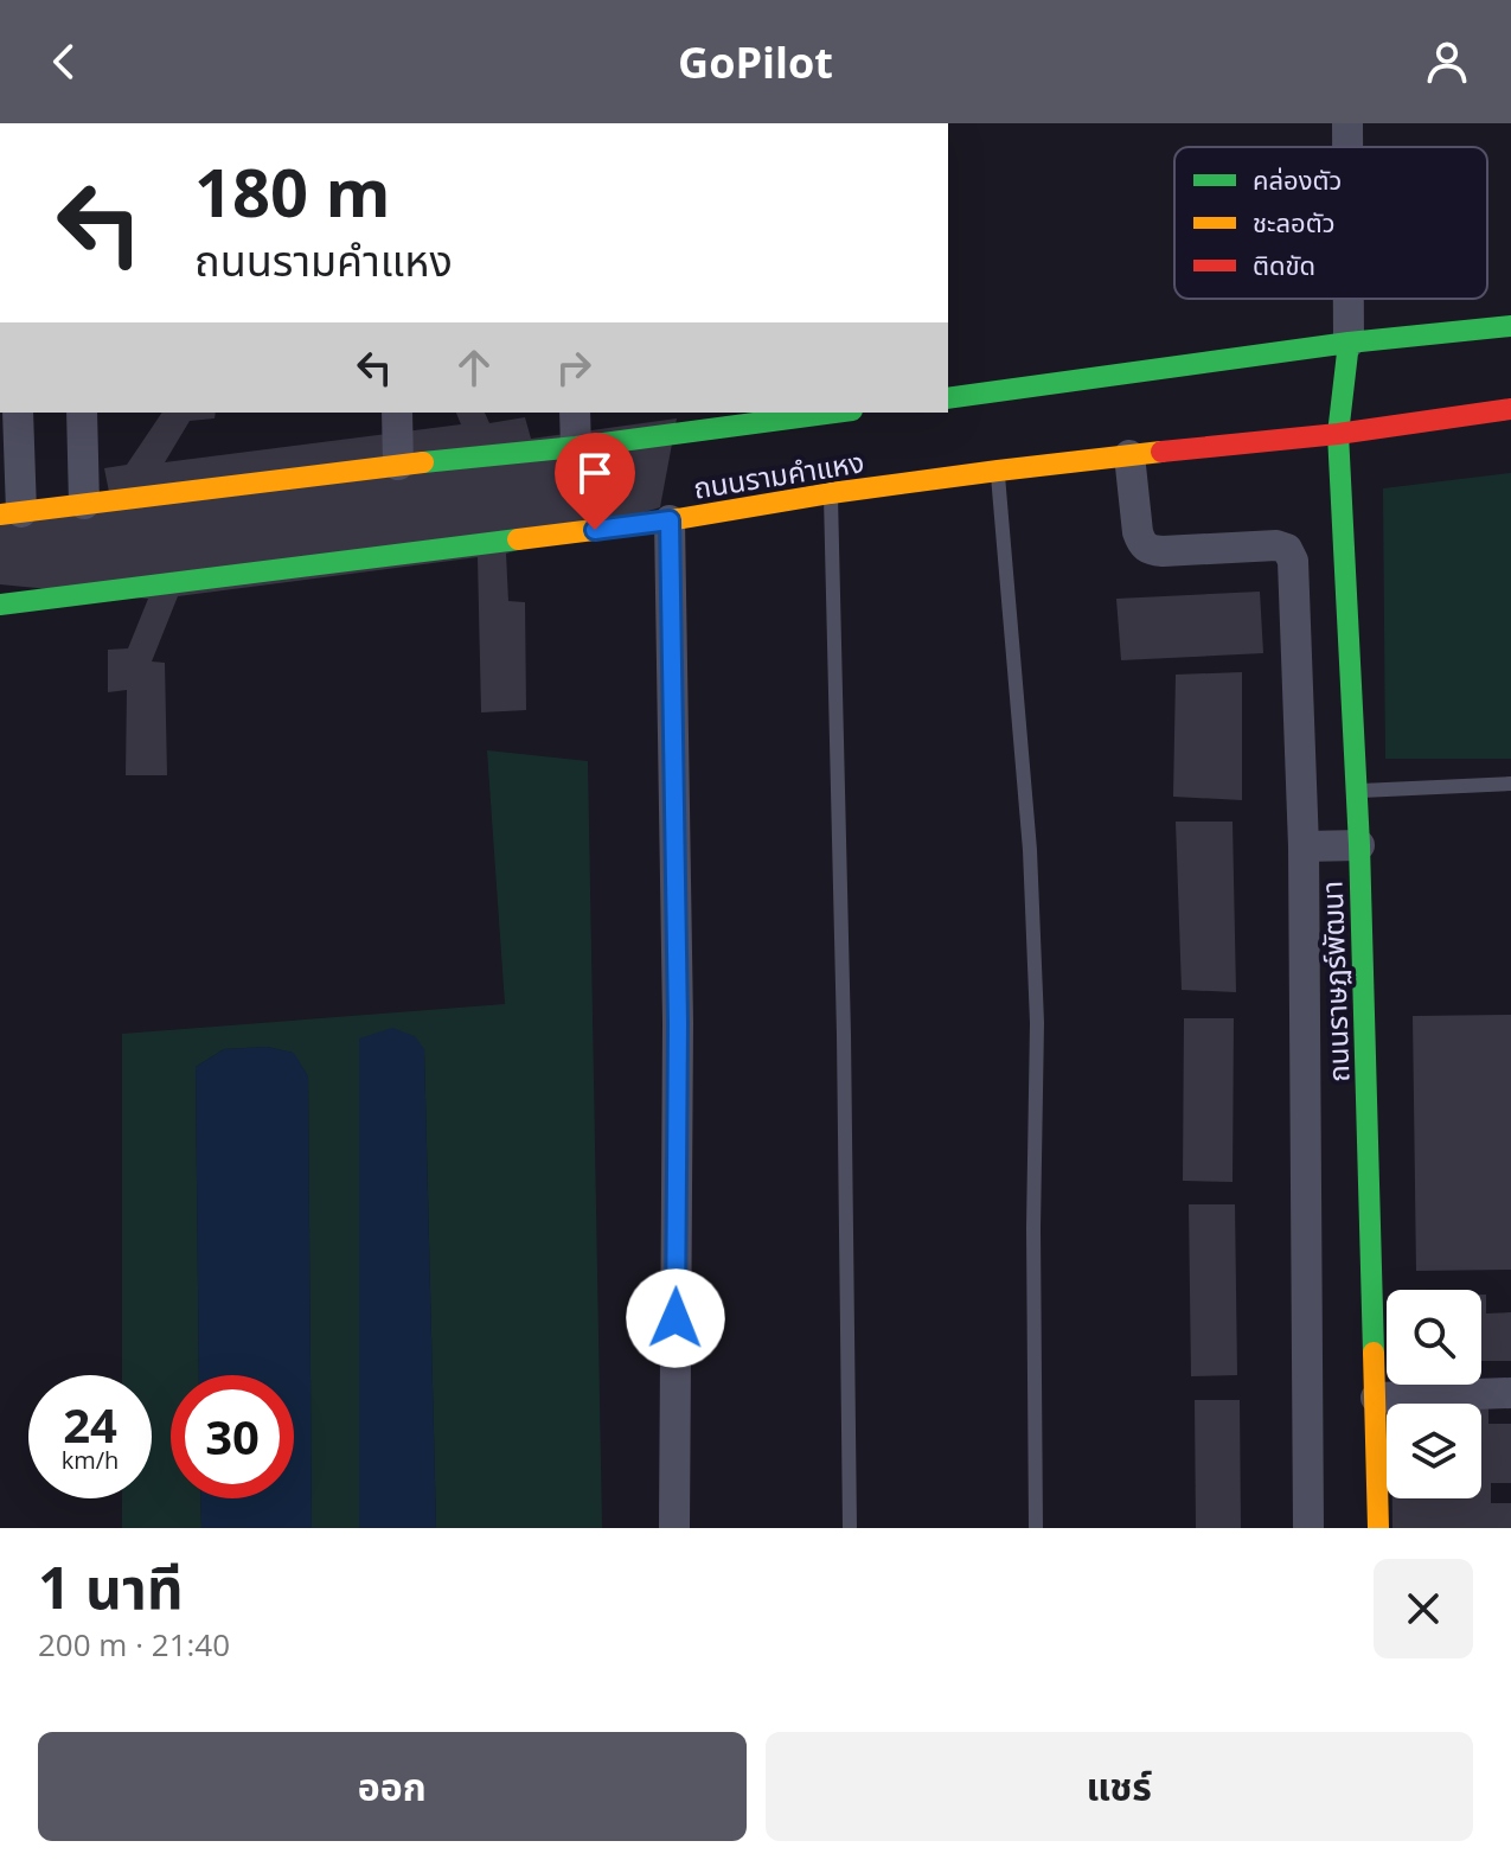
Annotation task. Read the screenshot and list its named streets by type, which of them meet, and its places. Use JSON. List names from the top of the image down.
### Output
{
  "streets": {
    "main road": ["ถนนรามคำแหง", "ถนนราษฏร์พัฒนา"]
  },
  "crossings": [
    ["ถนนรามคำแหง", "ถนนราษฏร์พัฒนา"]
  ],
  "legend": ["คล่องตัว", "ชะลอตัว", "ติดขัด"],
  "page": {
    "header": "GoPilot",
    "turn": ["180 m", "ถนนรามคำแหง"],
    "speed": "24 km/h",
    "limit": "30",
    "heading": ["1 นาที", "200 m · 21:40"],
    "buttons": ["ออก", "แชร์"]
  }
}
